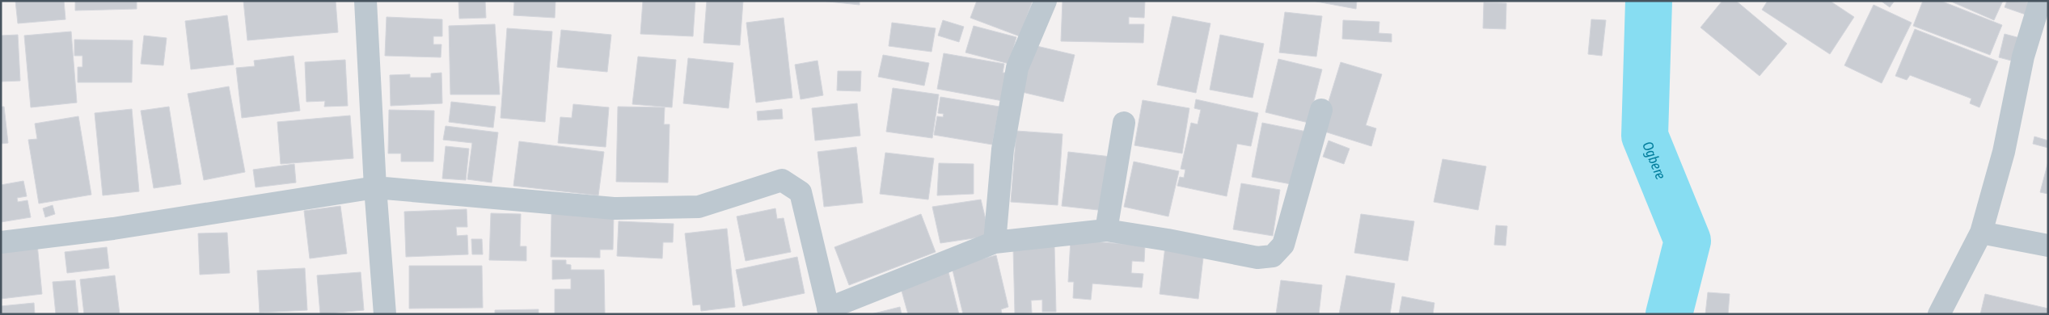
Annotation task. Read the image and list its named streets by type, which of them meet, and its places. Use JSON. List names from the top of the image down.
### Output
{
  "water": ["Ogbere"]
}
